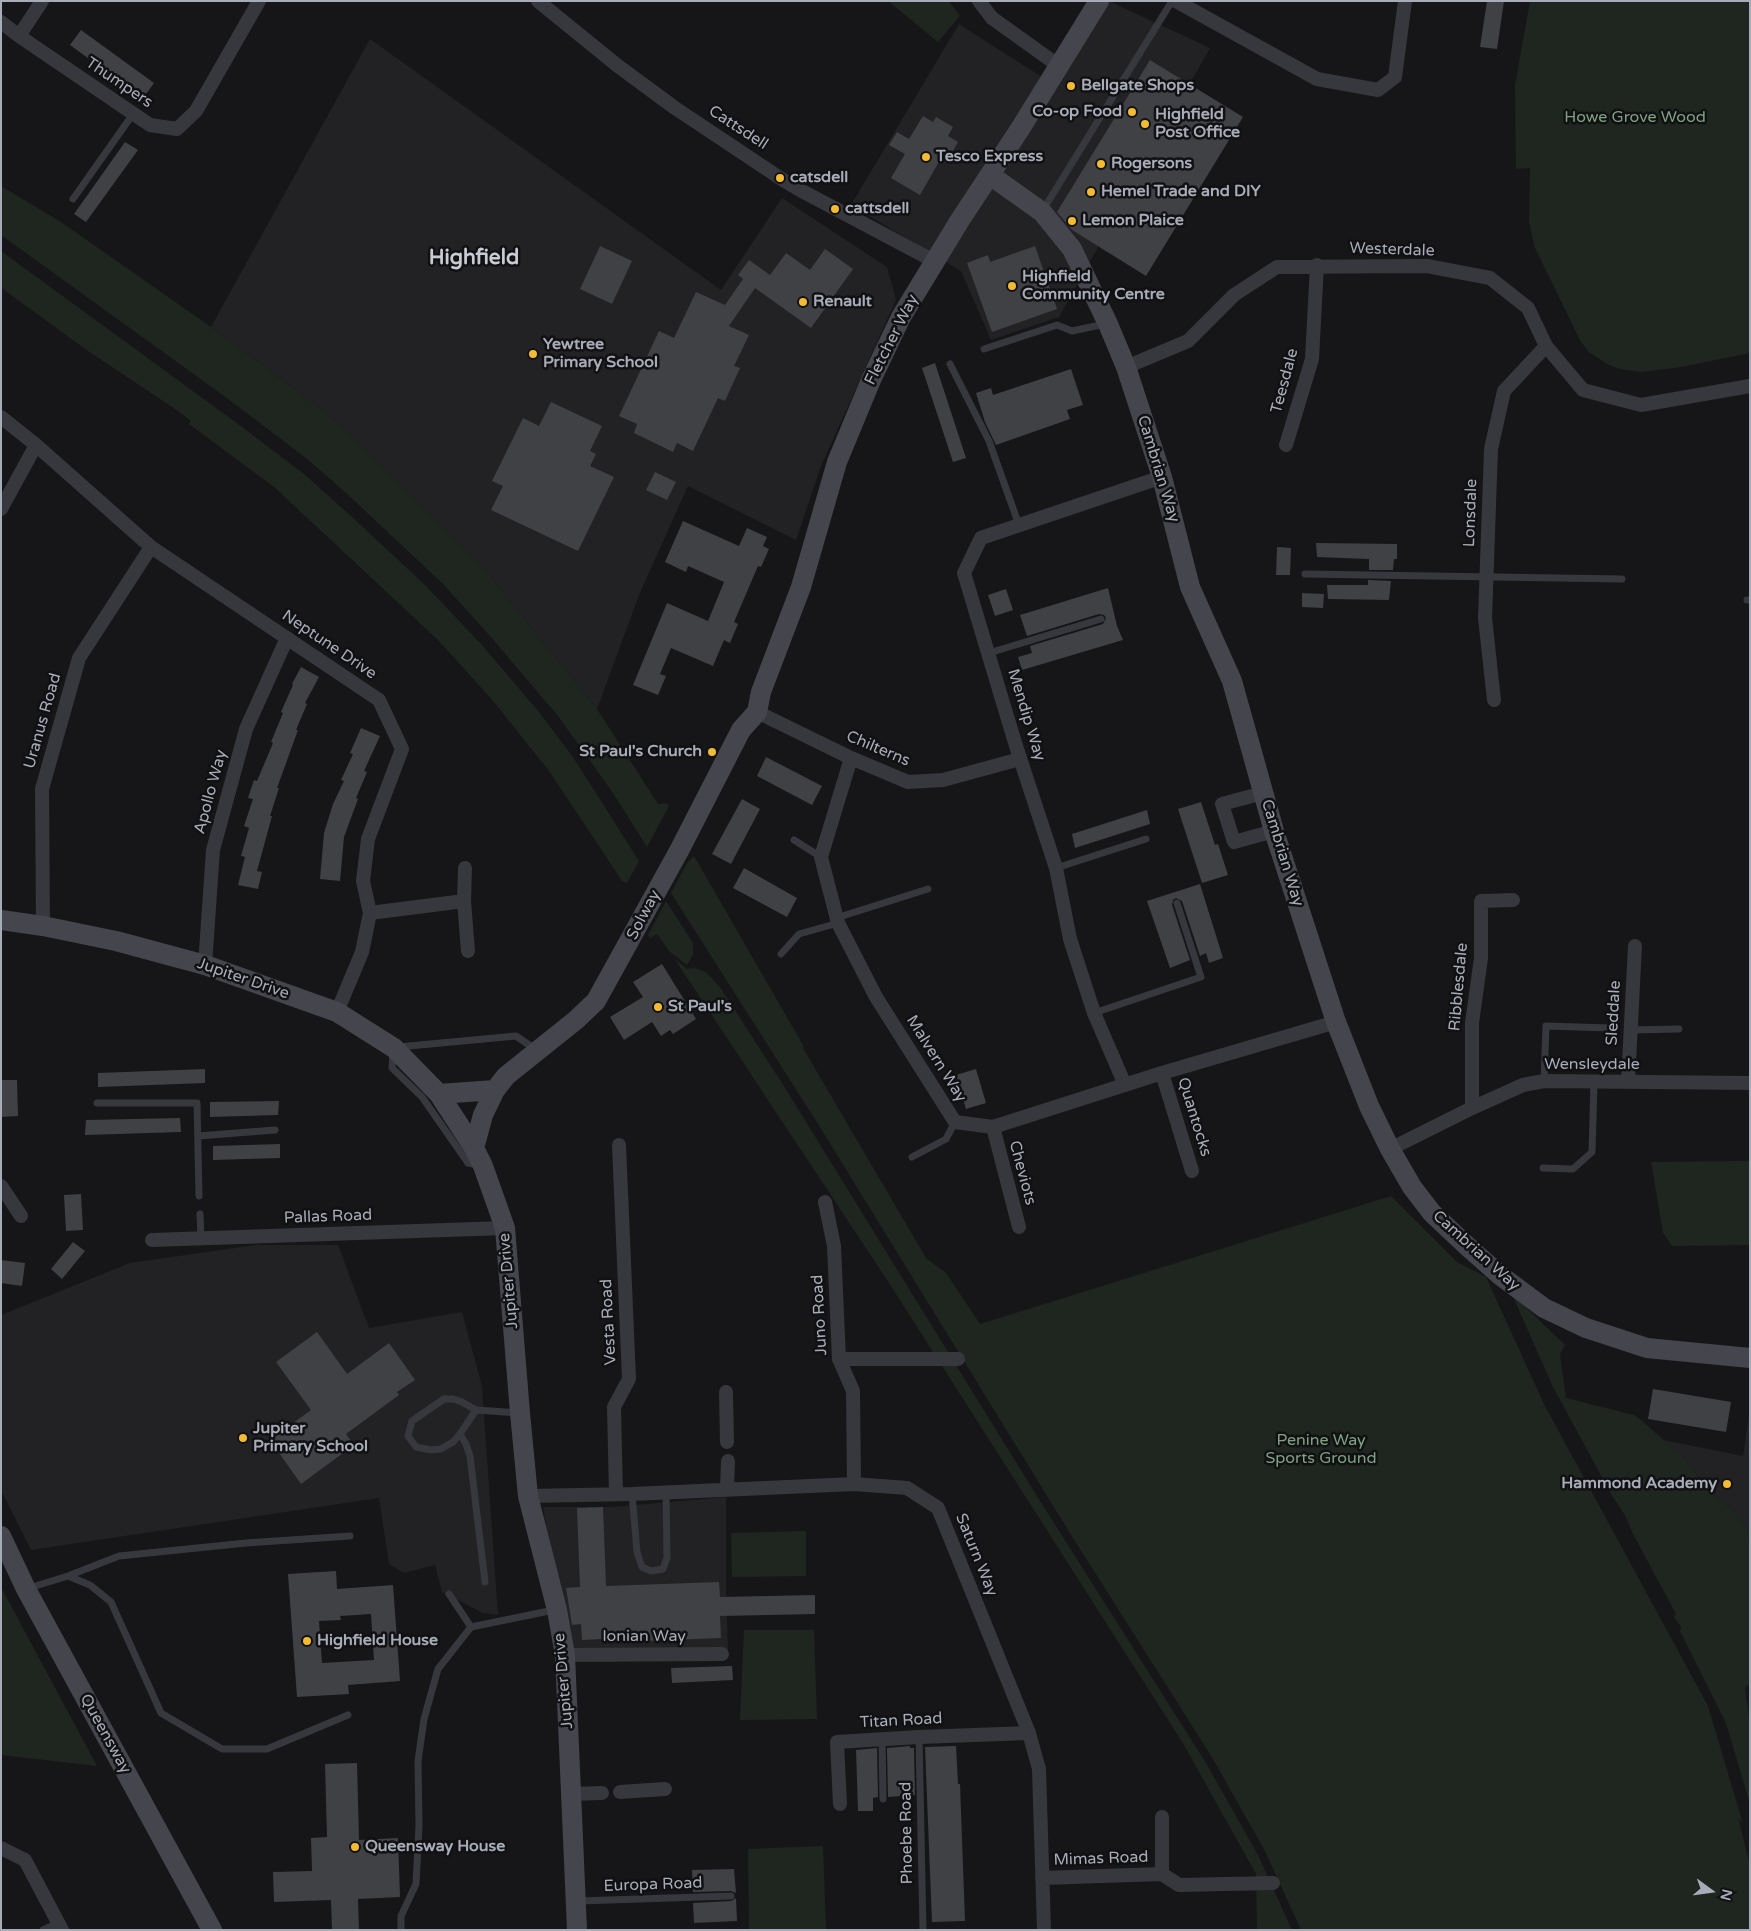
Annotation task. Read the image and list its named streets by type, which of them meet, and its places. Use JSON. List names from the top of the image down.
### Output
{
  "streets": {
    "street": [
      "Thumpers",
      "Cattsdell",
      "Westerdale",
      "Fletcher Way",
      "Teesdale",
      "Cambrian Way",
      "Lonsdale",
      "Neptune Drive",
      "Mendip Way",
      "Uranus Road",
      "Chilterns",
      "Apollo Way",
      "Solway",
      "Jupiter Drive",
      "Ribblesdale",
      "Sleddale",
      "Malvern Way",
      "Wensleydale",
      "Quantocks",
      "Cheviots",
      "Pallas Road",
      "Juno Road",
      "Vesta Road",
      "Saturn Way",
      "Ionian Way",
      "Titan Road",
      "Queensway",
      "Mimas Road"
    ],
    "lane": ["Phoebe Road", "Europa Road"]
  },
  "crossings": [
    ["Cattsdell", "Fletcher Way"],
    ["Westerdale", "Teesdale"],
    ["Westerdale", "Cambrian Way"],
    ["Westerdale", "Lonsdale"],
    ["Fletcher Way", "Cambrian Way"],
    ["Fletcher Way", "Chilterns"],
    ["Fletcher Way", "Solway"],
    ["Cambrian Way", "Mendip Way"],
    ["Cambrian Way", "Malvern Way"],
    ["Cambrian Way", "Wensleydale"],
    ["Neptune Drive", "Uranus Road"],
    ["Neptune Drive", "Apollo Way"],
    ["Neptune Drive", "Jupiter Drive"],
    ["Mendip Way", "Chilterns"],
    ["Mendip Way", "Malvern Way"],
    ["Uranus Road", "Jupiter Drive"],
    ["Chilterns", "Solway"],
    ["Apollo Way", "Jupiter Drive"],
    ["Solway", "Jupiter Drive"],
    ["Jupiter Drive", "Pallas Road"],
    ["Jupiter Drive", "Saturn Way"],
    ["Jupiter Drive", "Ionian Way"],
    ["Jupiter Drive", "Europa Road"],
    ["Ribblesdale", "Wensleydale"],
    ["Sleddale", "Wensleydale"],
    ["Malvern Way", "Quantocks"],
    ["Malvern Way", "Cheviots"],
    ["Juno Road", "Saturn Way"],
    ["Vesta Road", "Saturn Way"],
    ["Saturn Way", "Titan Road"],
    ["Saturn Way", "Mimas Road"],
    ["Titan Road", "Phoebe Road"]
  ],
  "districts": ["Highfield"],
  "parks": ["Howe Grove Wood", "Penine Way Sports Ground"],
  "places": [
    "Bellgate Shops",
    "Co-op Food",
    "Highfield Post Office",
    "Tesco Express",
    "Rogersons",
    "catsdell",
    "Hemel Trade and DIY",
    "cattsdell",
    "Lemon Plaice",
    "Highfield Community Centre",
    "Renault",
    "Yewtree Primary School",
    "St Paul's Church",
    "St Paul's",
    "Jupiter Primary School",
    "Hammond Academy",
    "Highfield House",
    "Queensway House"
  ],
  "north": "right"
}
